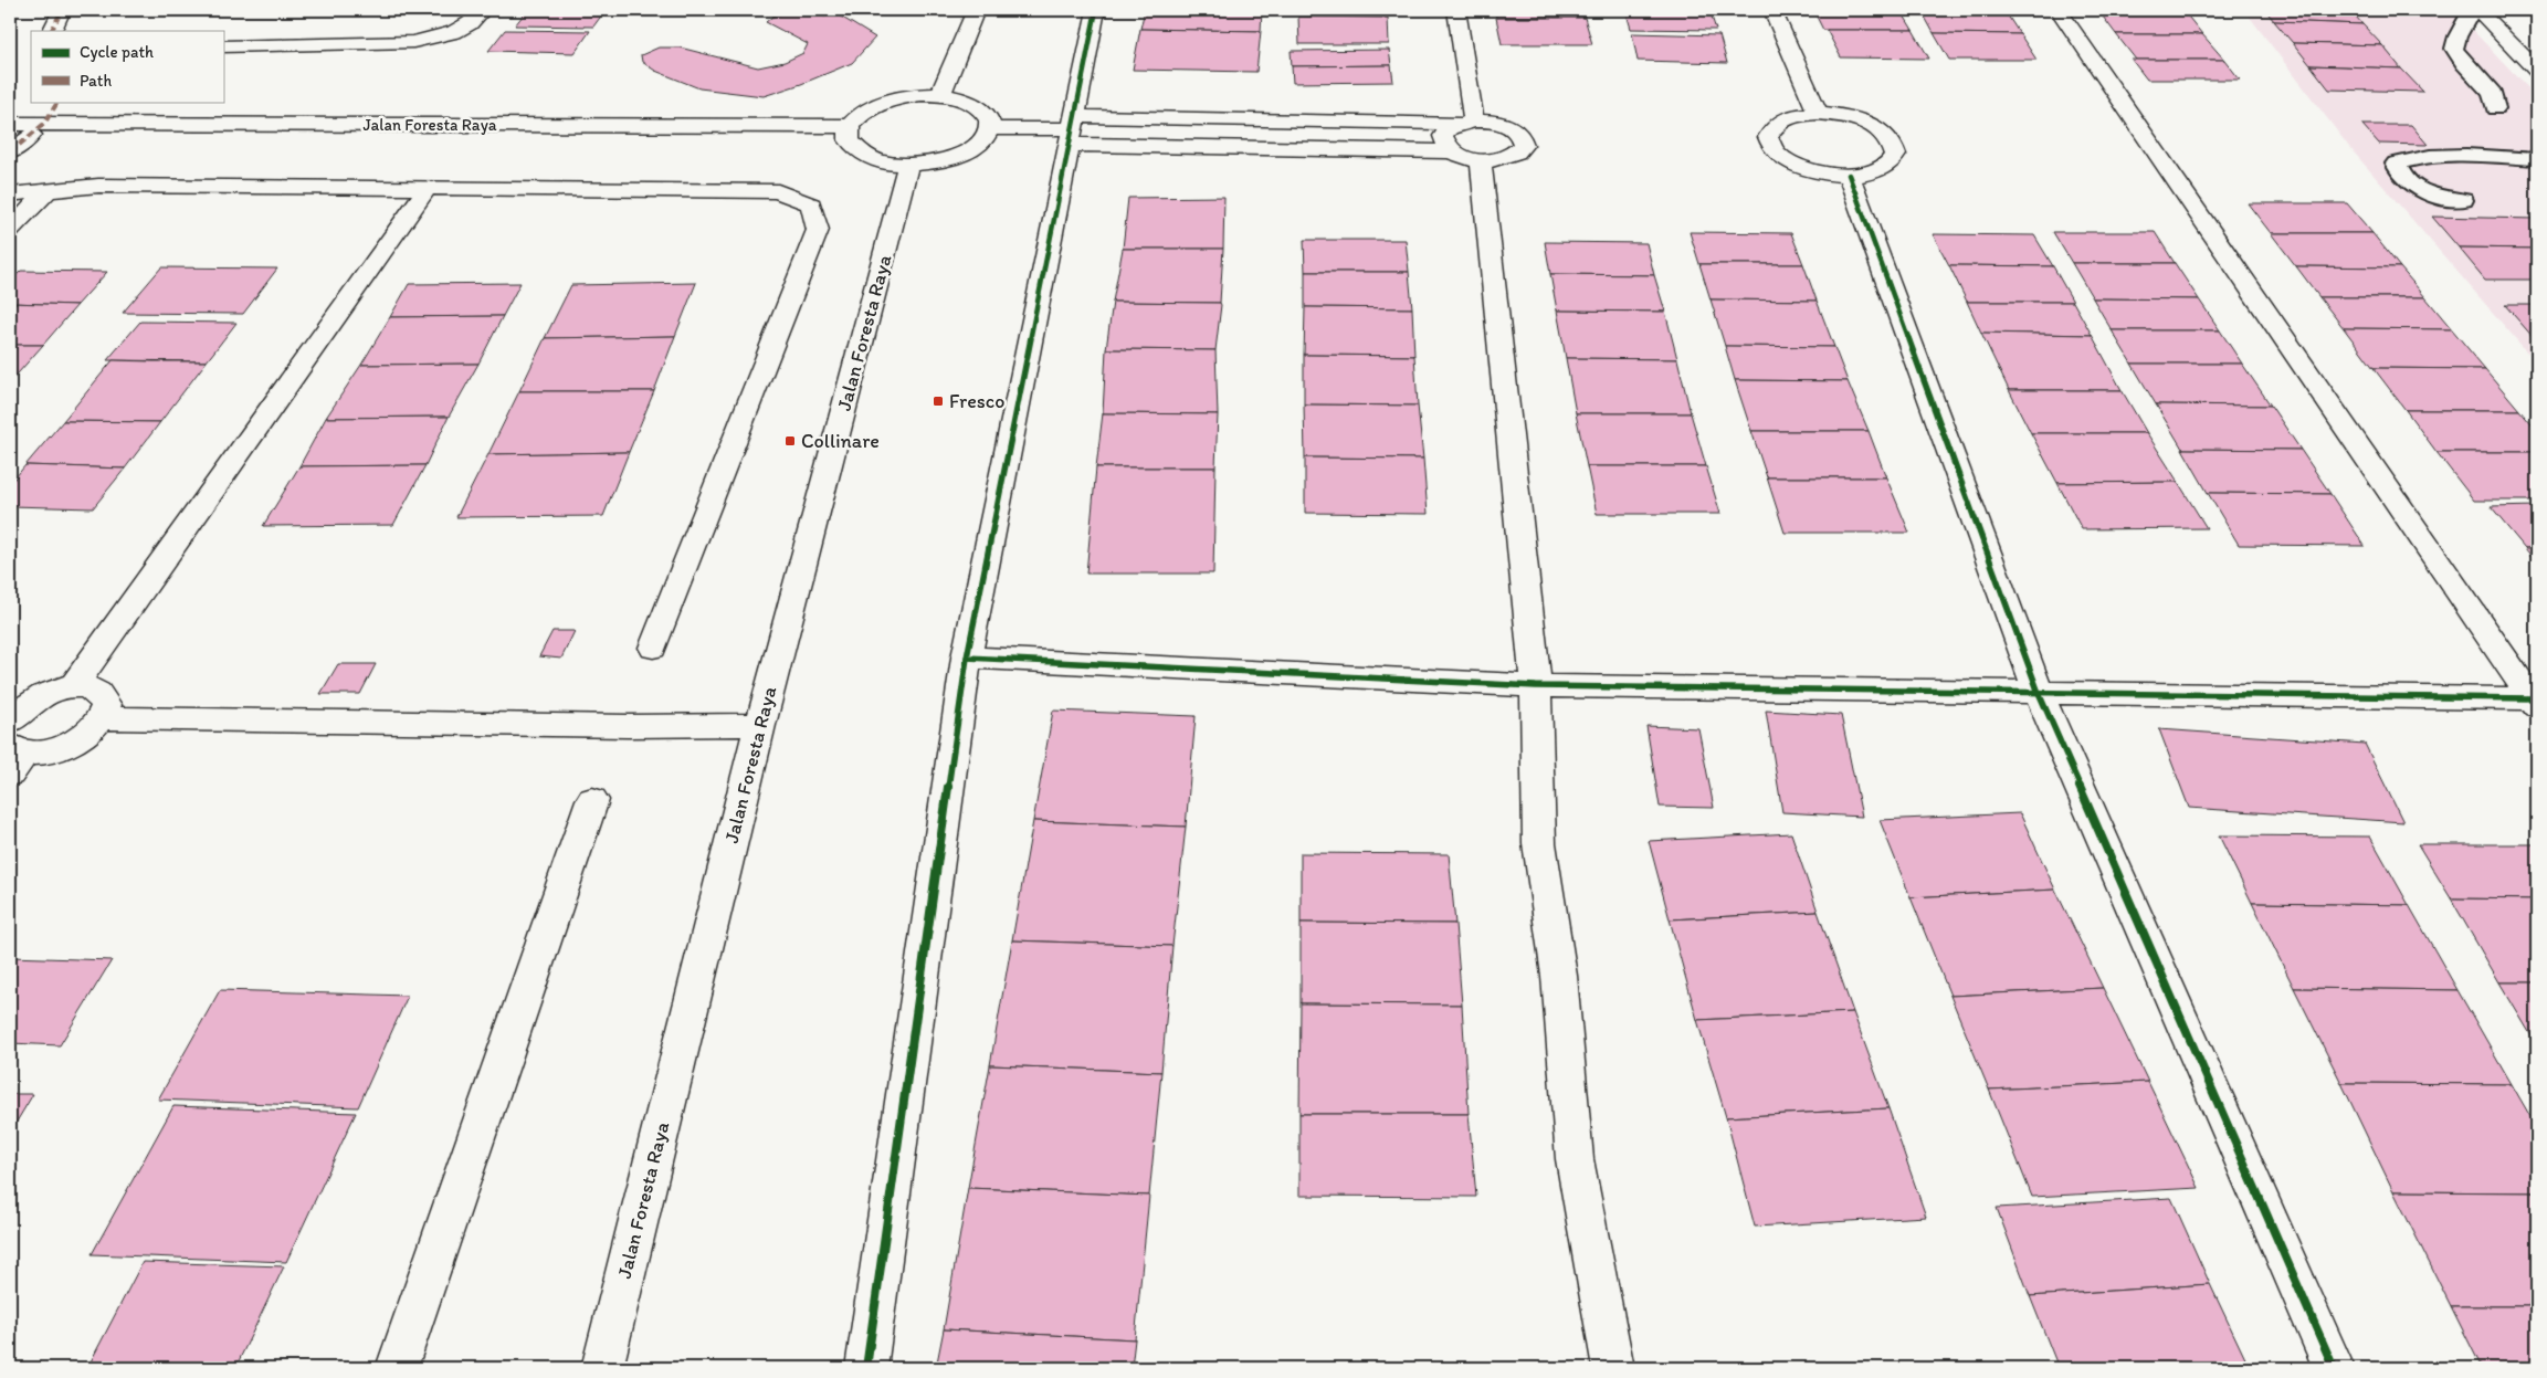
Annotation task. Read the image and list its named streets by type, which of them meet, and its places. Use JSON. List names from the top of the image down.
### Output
{
  "streets": {
    "street": ["Jalan Foresta Raya"]
  },
  "places": {
    "transit": ["Fresco", "Collinare"]
  },
  "legend": ["Cycle path", "Path"]
}
